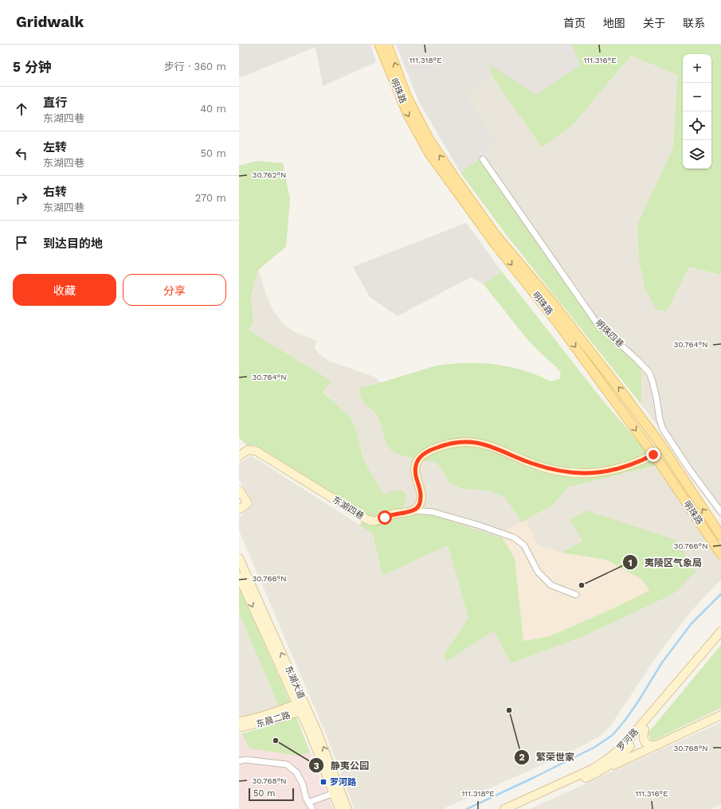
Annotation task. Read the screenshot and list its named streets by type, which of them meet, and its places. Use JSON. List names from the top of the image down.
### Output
{
  "streets": {
    "main road": [
      "明珠路",
      "东湖四巷",
      "东湖大道",
      "东晨二路",
      "罗河路"
    ],
    "street": ["明珠四巷"]
  },
  "crossings": [
    ["东湖大道", "东晨二路"]
  ],
  "places": {
    "other": ["夷陵区气象局", "繁荣世家", "静夷公园"],
    "transit": ["罗河路"]
  },
  "scale_bar": "50 m",
  "page": {
    "header": "Gridwalk",
    "nav": [
      "首页",
      "地图",
      "关于",
      "联系"
    ],
    "heading": ["5 分钟", "步行 · 360 m"],
    "map_buttons": ["+", "−"],
    "list": [
      ["直行", "东湖四巷", "40 m"],
      ["左转", "东湖四巷", "50 m"],
      ["右转", "东湖四巷", "270 m"],
      "到达目的地"
    ],
    "buttons": ["收藏", "分享"],
    "scale": "50 m"
  },
  "coordinates": [
    "111.318°E",
    "111.316°E",
    "30.762°N",
    "30.764°N",
    "30.766°N",
    "30.768°N"
  ]
}
